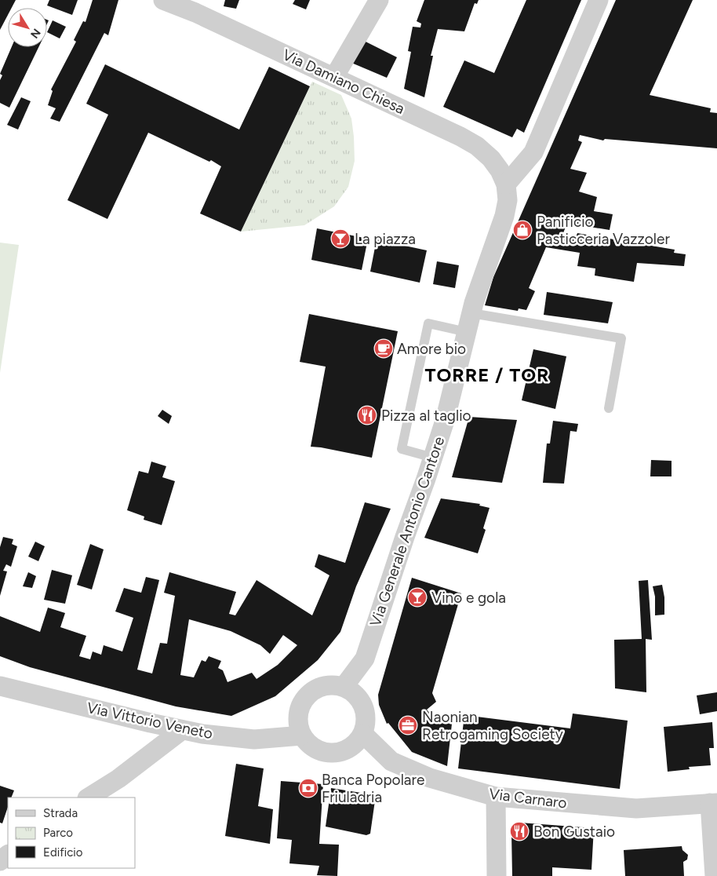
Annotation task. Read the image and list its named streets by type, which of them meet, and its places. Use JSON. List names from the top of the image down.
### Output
{
  "streets": {
    "street": [
      "Via Damiano Chiesa",
      "Via Generale Antonio Cantore",
      "Via Vittorio Veneto",
      "Via Carnaro"
    ]
  },
  "crossings": [
    ["Via Damiano Chiesa", "Via Generale Antonio Cantore"],
    ["Via Generale Antonio Cantore", "Via Vittorio Veneto"],
    ["Via Generale Antonio Cantore", "Via Carnaro"],
    ["Via Vittorio Veneto", "Via Carnaro"]
  ],
  "districts": ["TORRE / TOR"],
  "places": {
    "shop": ["Panificio Pasticceria Vazzoler"],
    "bar": ["La piazza", "Vino e gola"],
    "cafe": ["Amore bio"],
    "restaurant": ["Pizza al taglio", "Bon Gustaio"],
    "office": ["Naonian Retrogaming Society"],
    "bank": ["Banca Popolare Friuladria"]
  },
  "legend": ["Strada", "Parco", "Edificio"],
  "north": "bottom right"
}
